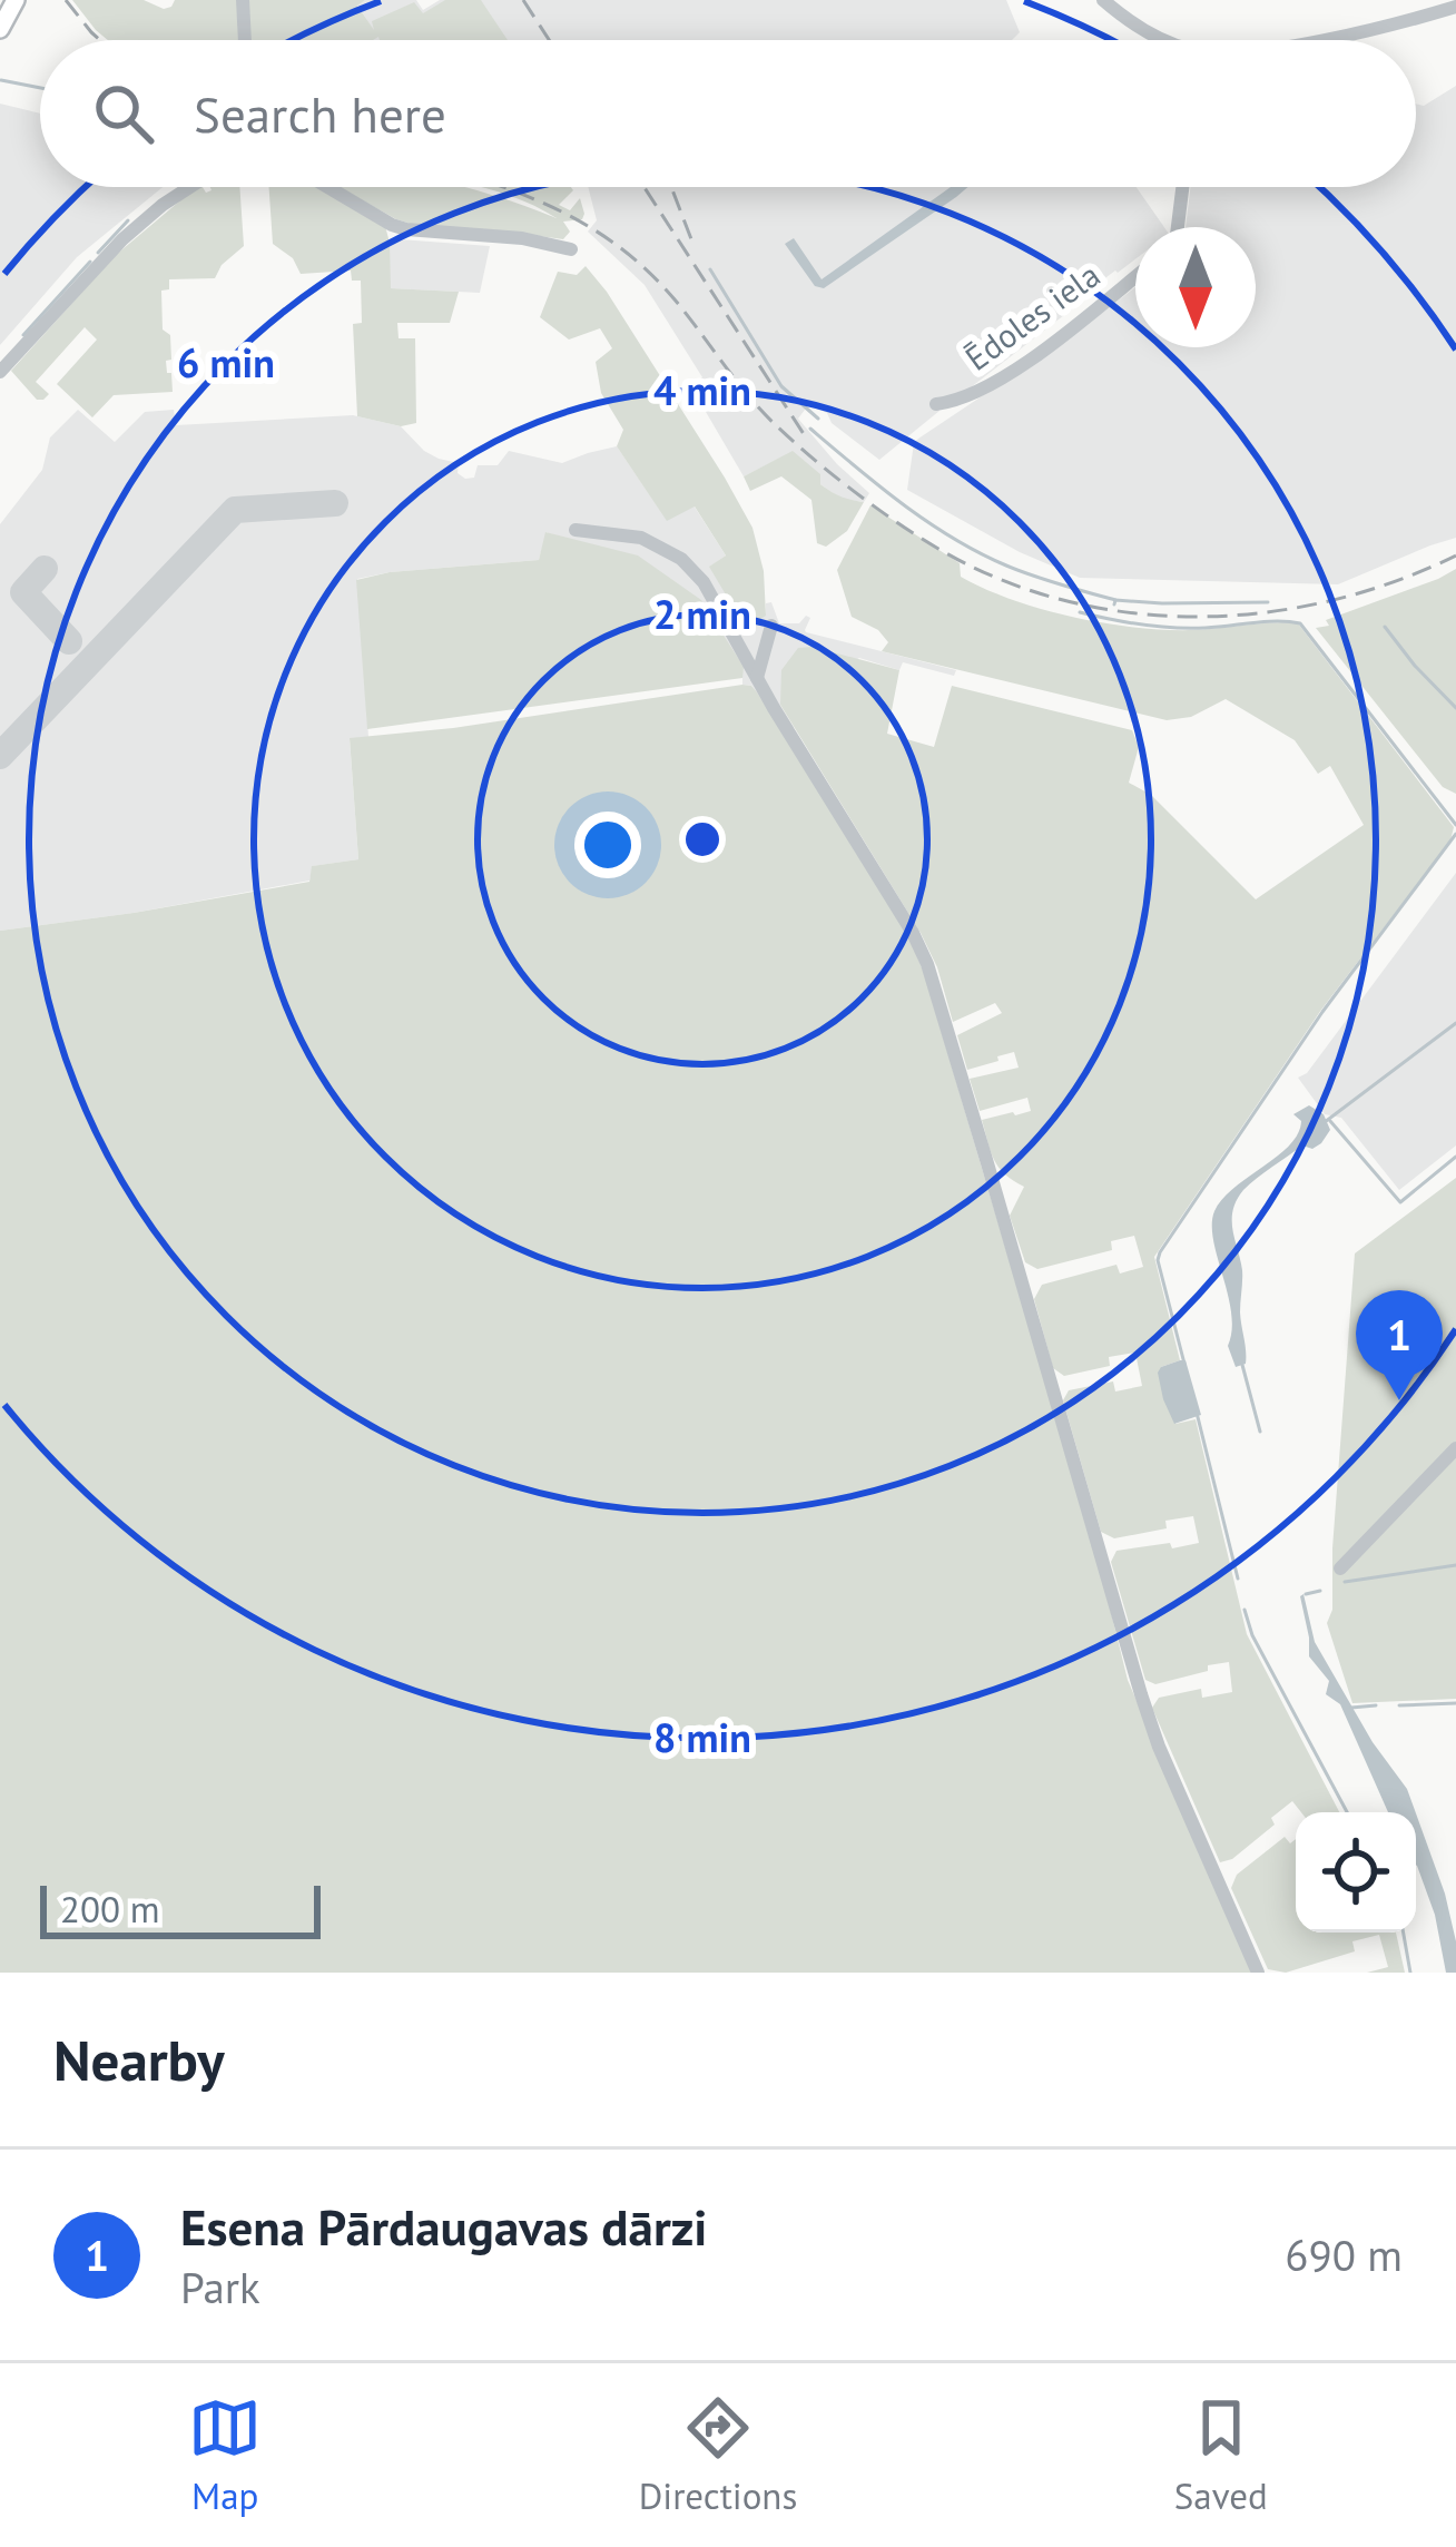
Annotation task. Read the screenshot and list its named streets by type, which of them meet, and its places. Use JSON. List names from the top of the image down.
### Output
{
  "streets": {
    "street": ["Ēdoles iela"]
  },
  "scale_bar": "200 m",
  "north": "bottom",
  "page": {
    "search": "Search here",
    "pins": "1",
    "scale": "200 m",
    "heading": "Nearby",
    "list": [
      {
        "mark": "1",
        "name": "Esena Pārdaugavas dārzi",
        "note": "Park",
        "value": "690 m"
      }
    ],
    "nav": ["Map", "Directions", "Saved"]
  },
  "rings": [
    "6 min",
    "4 min",
    "2 min",
    "8 min"
  ]
}
